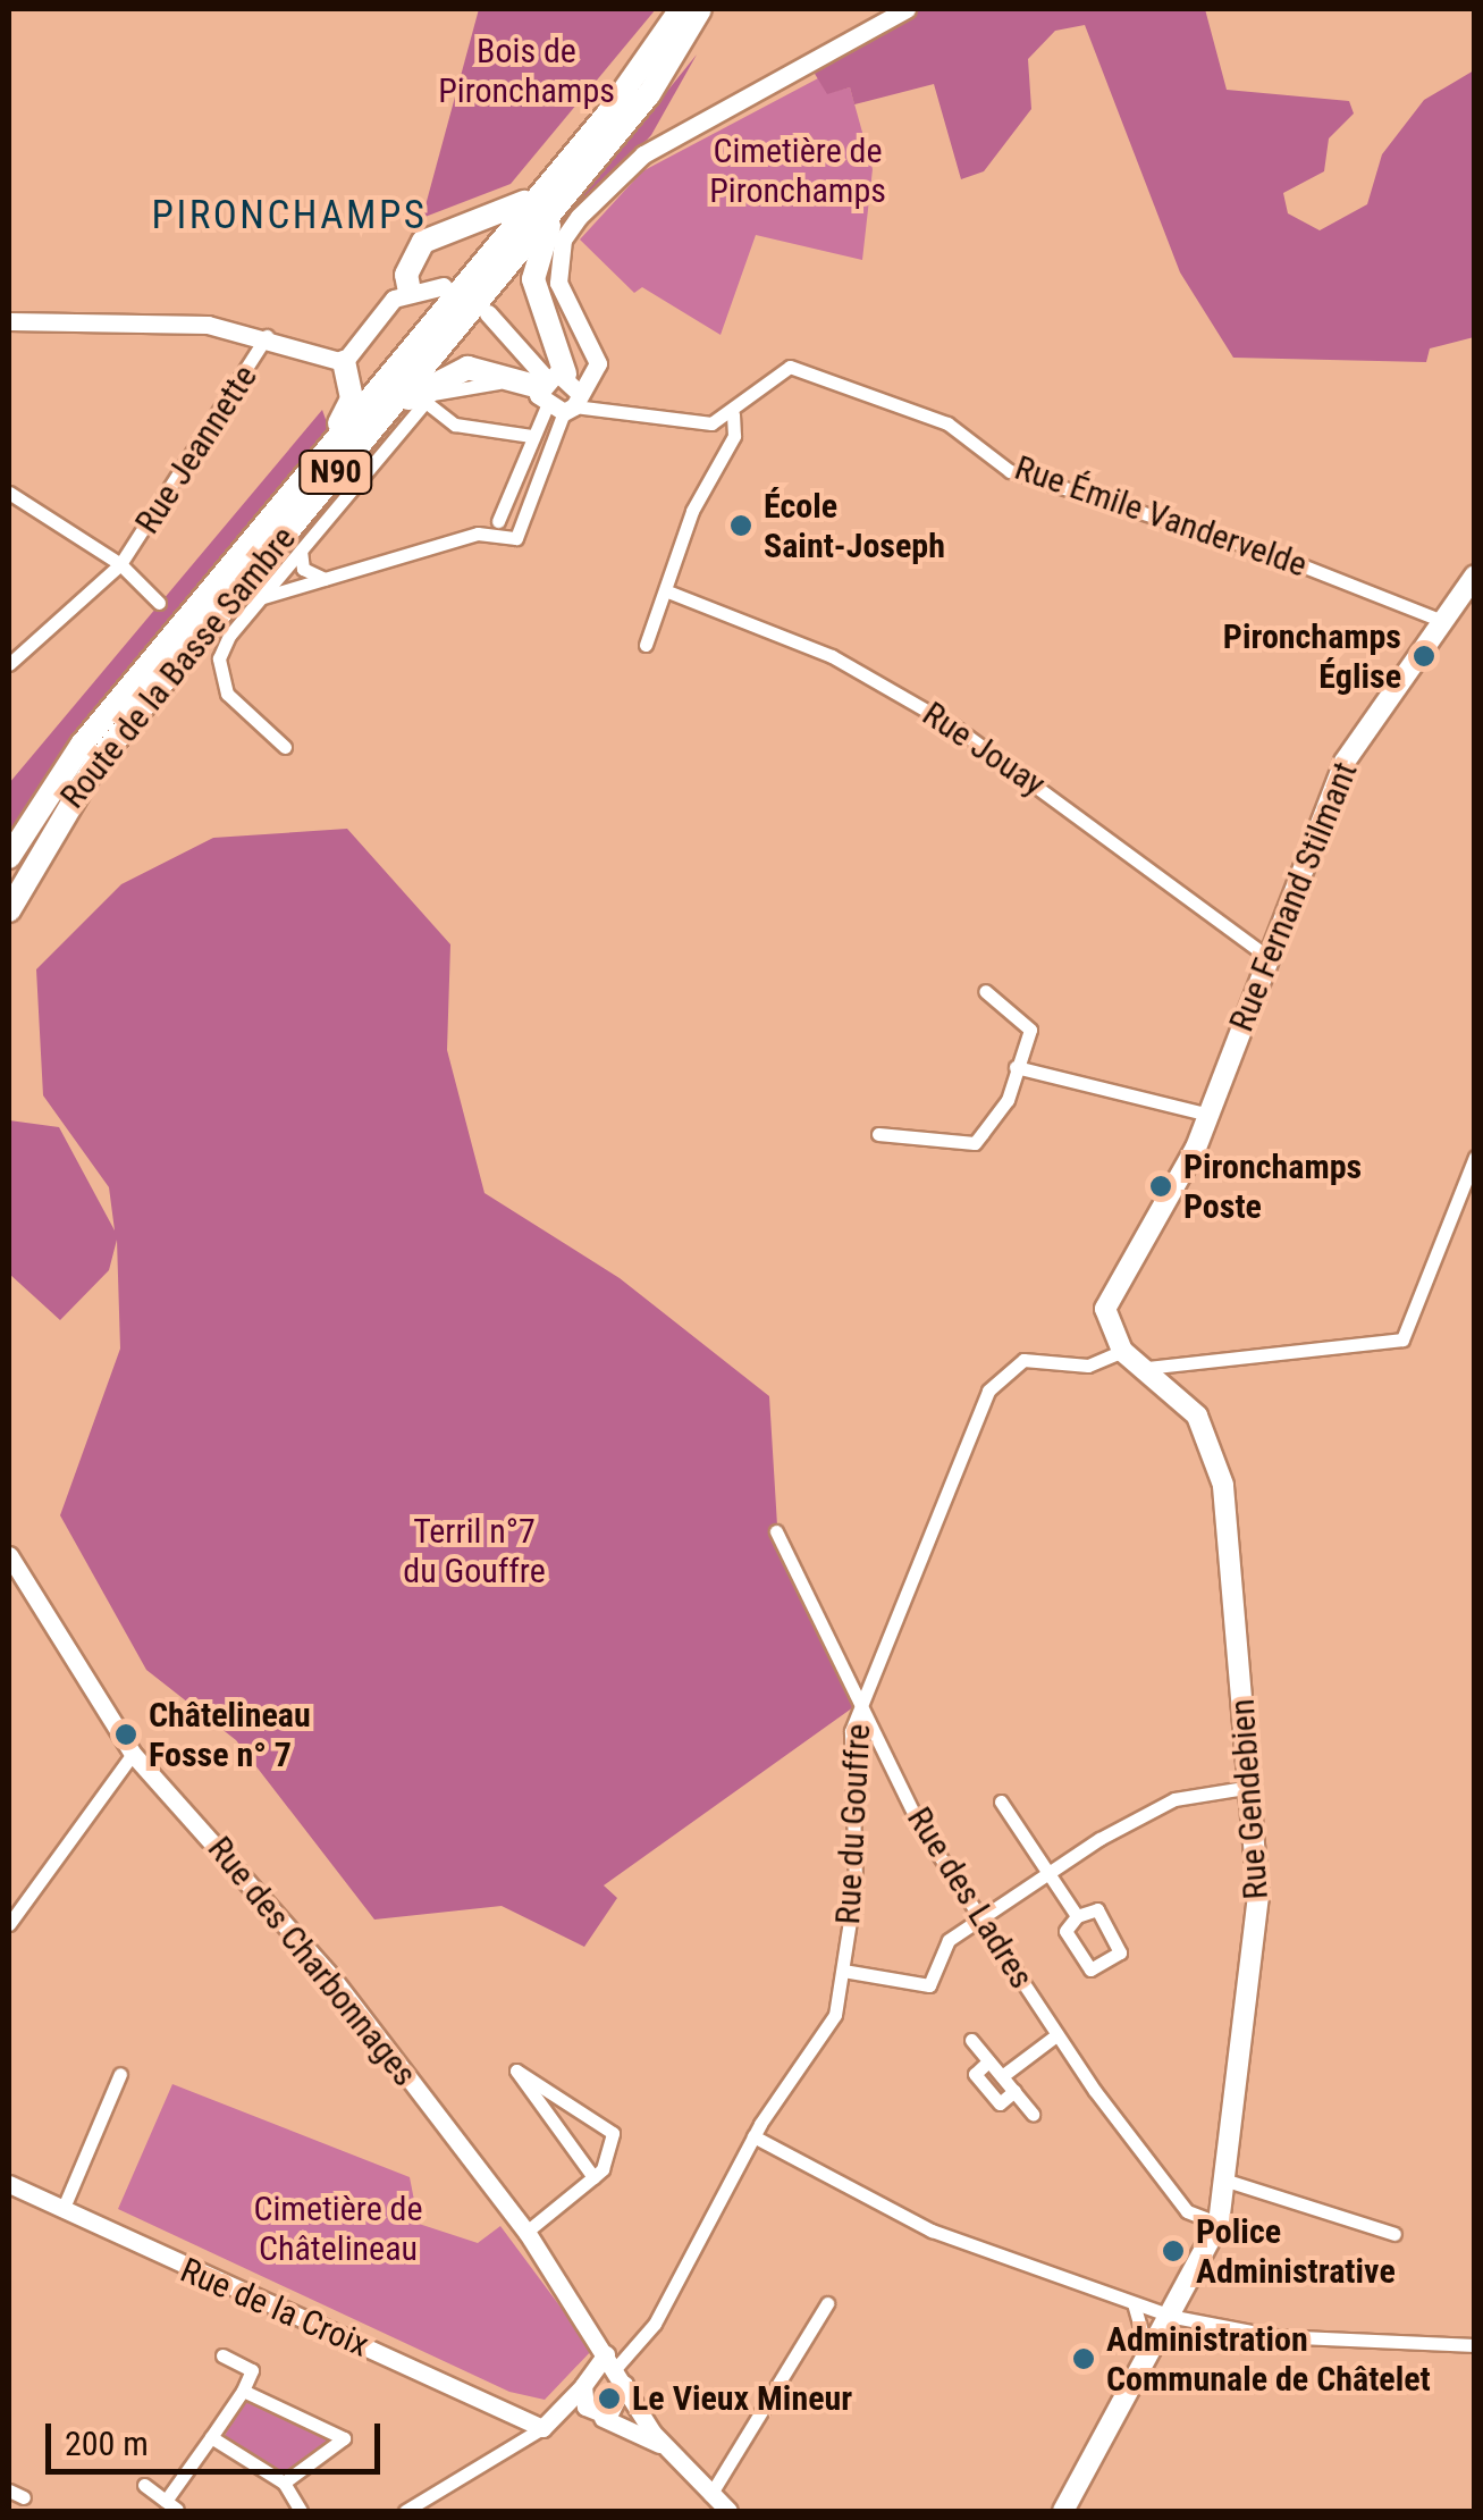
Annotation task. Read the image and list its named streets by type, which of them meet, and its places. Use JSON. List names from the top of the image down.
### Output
{
  "streets": {
    "highway": ["N90", "Route de la Basse Sambre"],
    "main road": ["Rue Fernand Stilmant", "Rue Gendebien"],
    "street": [
      "Rue Jeannette",
      "Rue Émile Vandervelde",
      "Rue Jouay",
      "Rue du Gouffre",
      "Rue des Ladres",
      "Rue des Charbonnages",
      "Rue de la Croix"
    ]
  },
  "crossings": [
    ["Rue Émile Vandervelde", "Rue Fernand Stilmant"],
    ["Rue Jouay", "Rue Fernand Stilmant"],
    ["Rue Gendebien", "Rue du Gouffre"],
    ["Rue Gendebien", "Rue des Ladres"],
    ["Rue du Gouffre", "Rue des Ladres"],
    ["Rue du Gouffre", "Rue des Charbonnages"]
  ],
  "districts": ["PIRONCHAMPS"],
  "parks": [
    "Bois de Pironchamps",
    "Cimetière de Pironchamps",
    "Terril n°7 du Gouffre",
    "Cimetière de Châtelineau"
  ],
  "places": [
    "École Saint-Joseph",
    "Pironchamps Église",
    "Pironchamps Poste",
    "Châtelineau Fosse n° 7",
    "Police Administrative",
    "Administration Communale de Châtelet",
    "Le Vieux Mineur"
  ],
  "scale_bar": "200 m"
}
